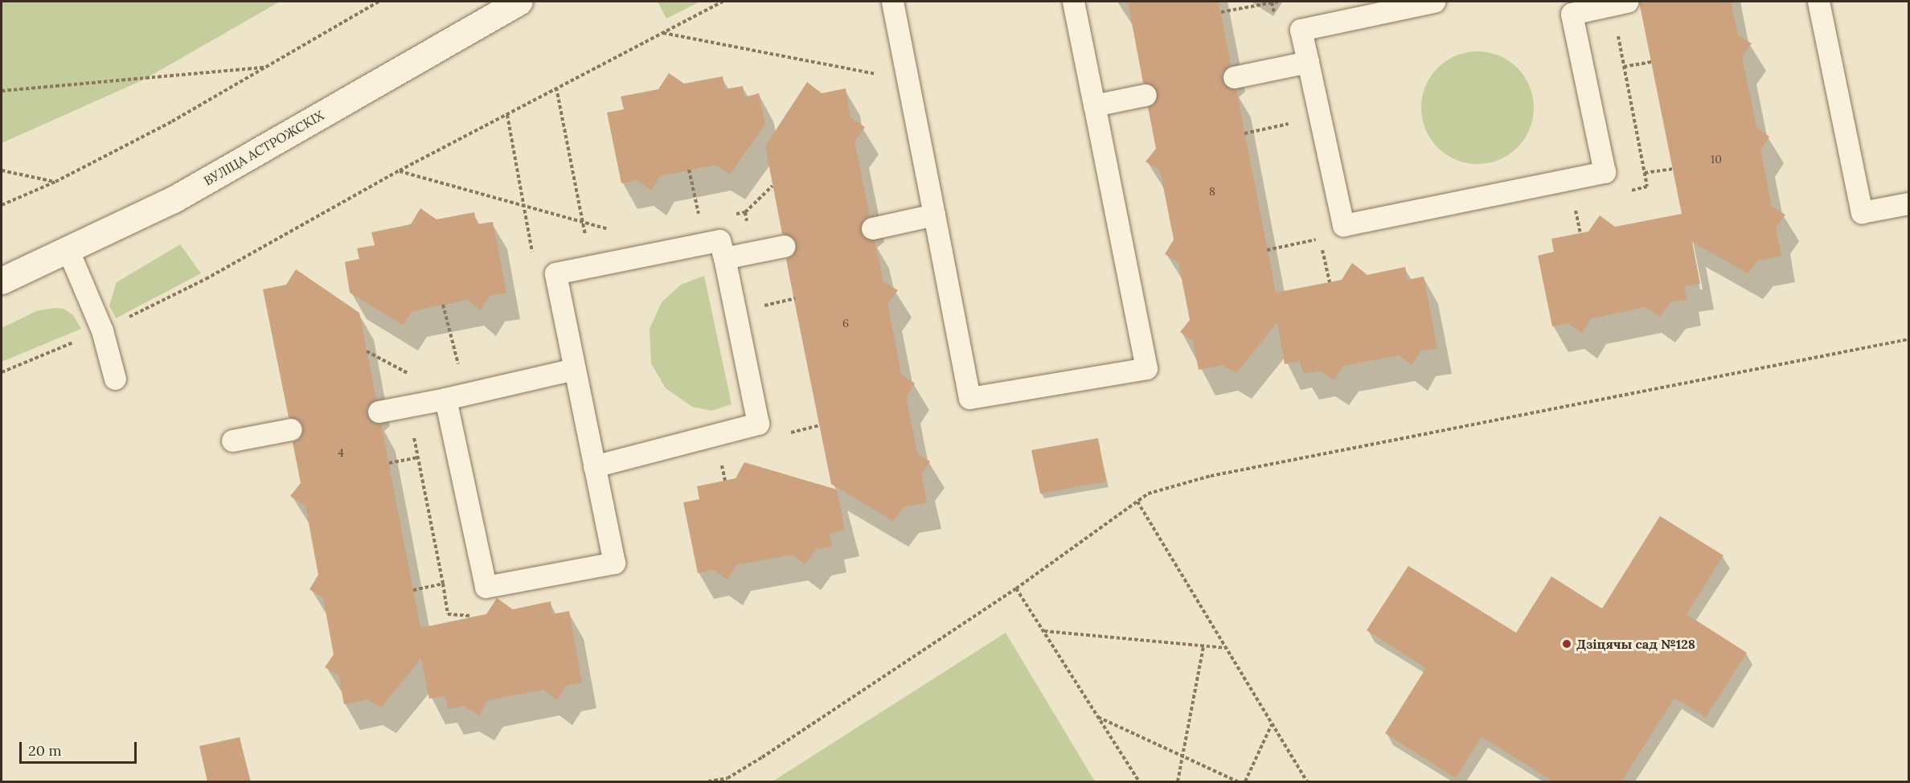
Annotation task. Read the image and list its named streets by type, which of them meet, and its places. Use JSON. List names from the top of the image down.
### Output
{
  "streets": {
    "street": ["ВУЛІЦА АСТРОЖСКІХ"]
  },
  "places": ["Дзіцячы сад №128"],
  "house_numbers": [
    "10",
    "8",
    "6",
    "4"
  ],
  "scale_bar": "20 m"
}
